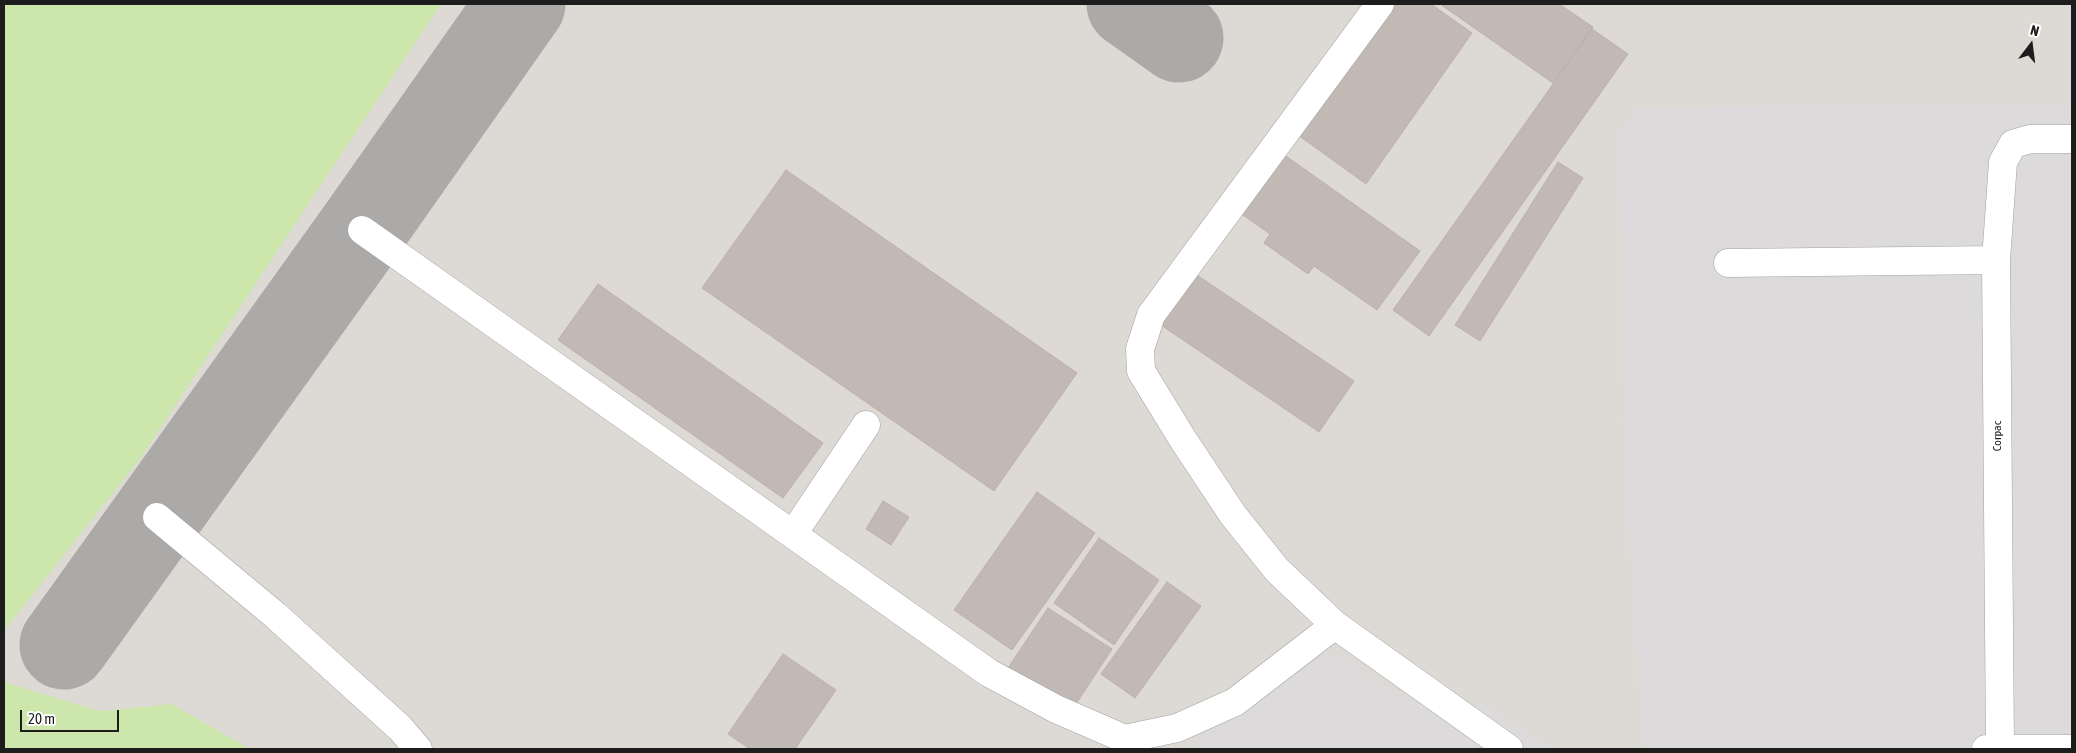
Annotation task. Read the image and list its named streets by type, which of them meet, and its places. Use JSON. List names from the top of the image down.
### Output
{
  "streets": {
    "street": ["Corpac"]
  },
  "scale_bar": "20 m",
  "north": "top"
}
